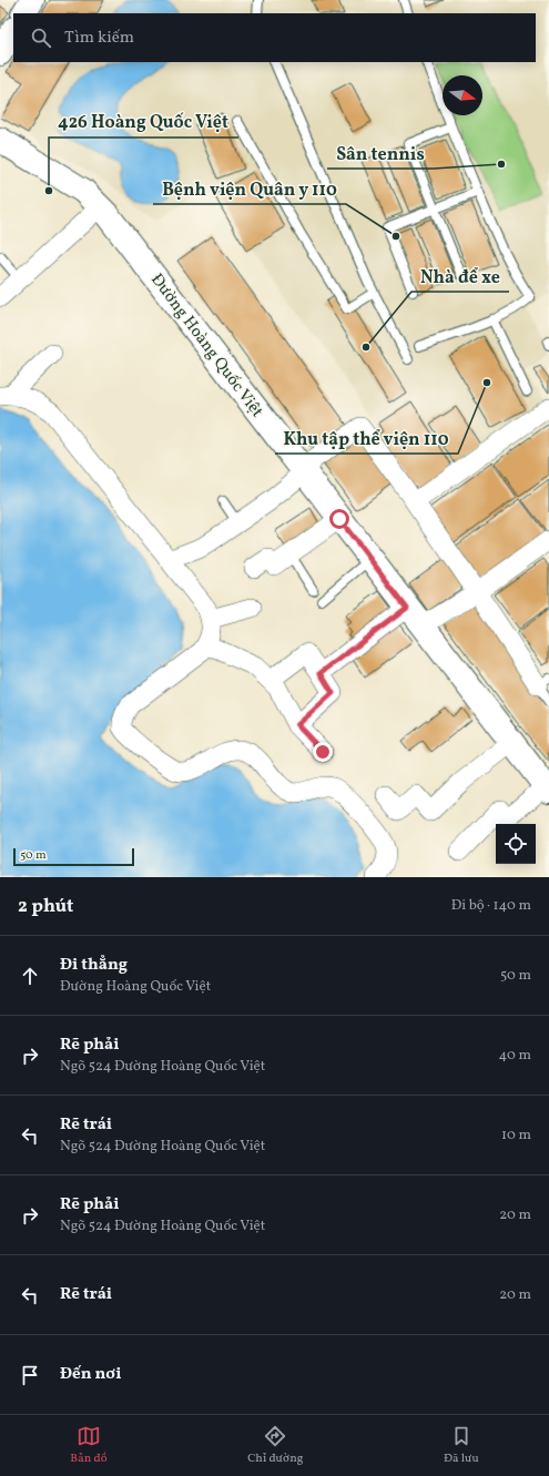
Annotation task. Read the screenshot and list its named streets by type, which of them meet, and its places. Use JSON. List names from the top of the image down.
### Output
{
  "streets": {
    "main road": ["Đường Hoàng Quốc Việt"]
  },
  "places": [
    "Sân tennis",
    "426 Hoàng Quốc Việt",
    "Bệnh viện Quân y 110",
    "Nhà để xe",
    "Khu tập thể viện 110"
  ],
  "scale_bar": "50 m",
  "north": "right",
  "page": {
    "search": "Tìm kiếm",
    "scale": "50 m",
    "heading": ["2 phút", "Đi bộ · 140 m"],
    "list": [
      ["Đi thẳng", "Đường Hoàng Quốc Việt", "50 m"],
      ["Rẽ phải", "Ngõ 524 Đường Hoàng Quốc Việt", "40 m"],
      ["Rẽ trái", "Ngõ 524 Đường Hoàng Quốc Việt", "10 m"],
      ["Rẽ phải", "Ngõ 524 Đường Hoàng Quốc Việt", "20 m"],
      ["Rẽ trái", "20 m"],
      "Đến nơi"
    ],
    "nav": ["Bản đồ", "Chỉ đường", "Đã lưu"]
  }
}
